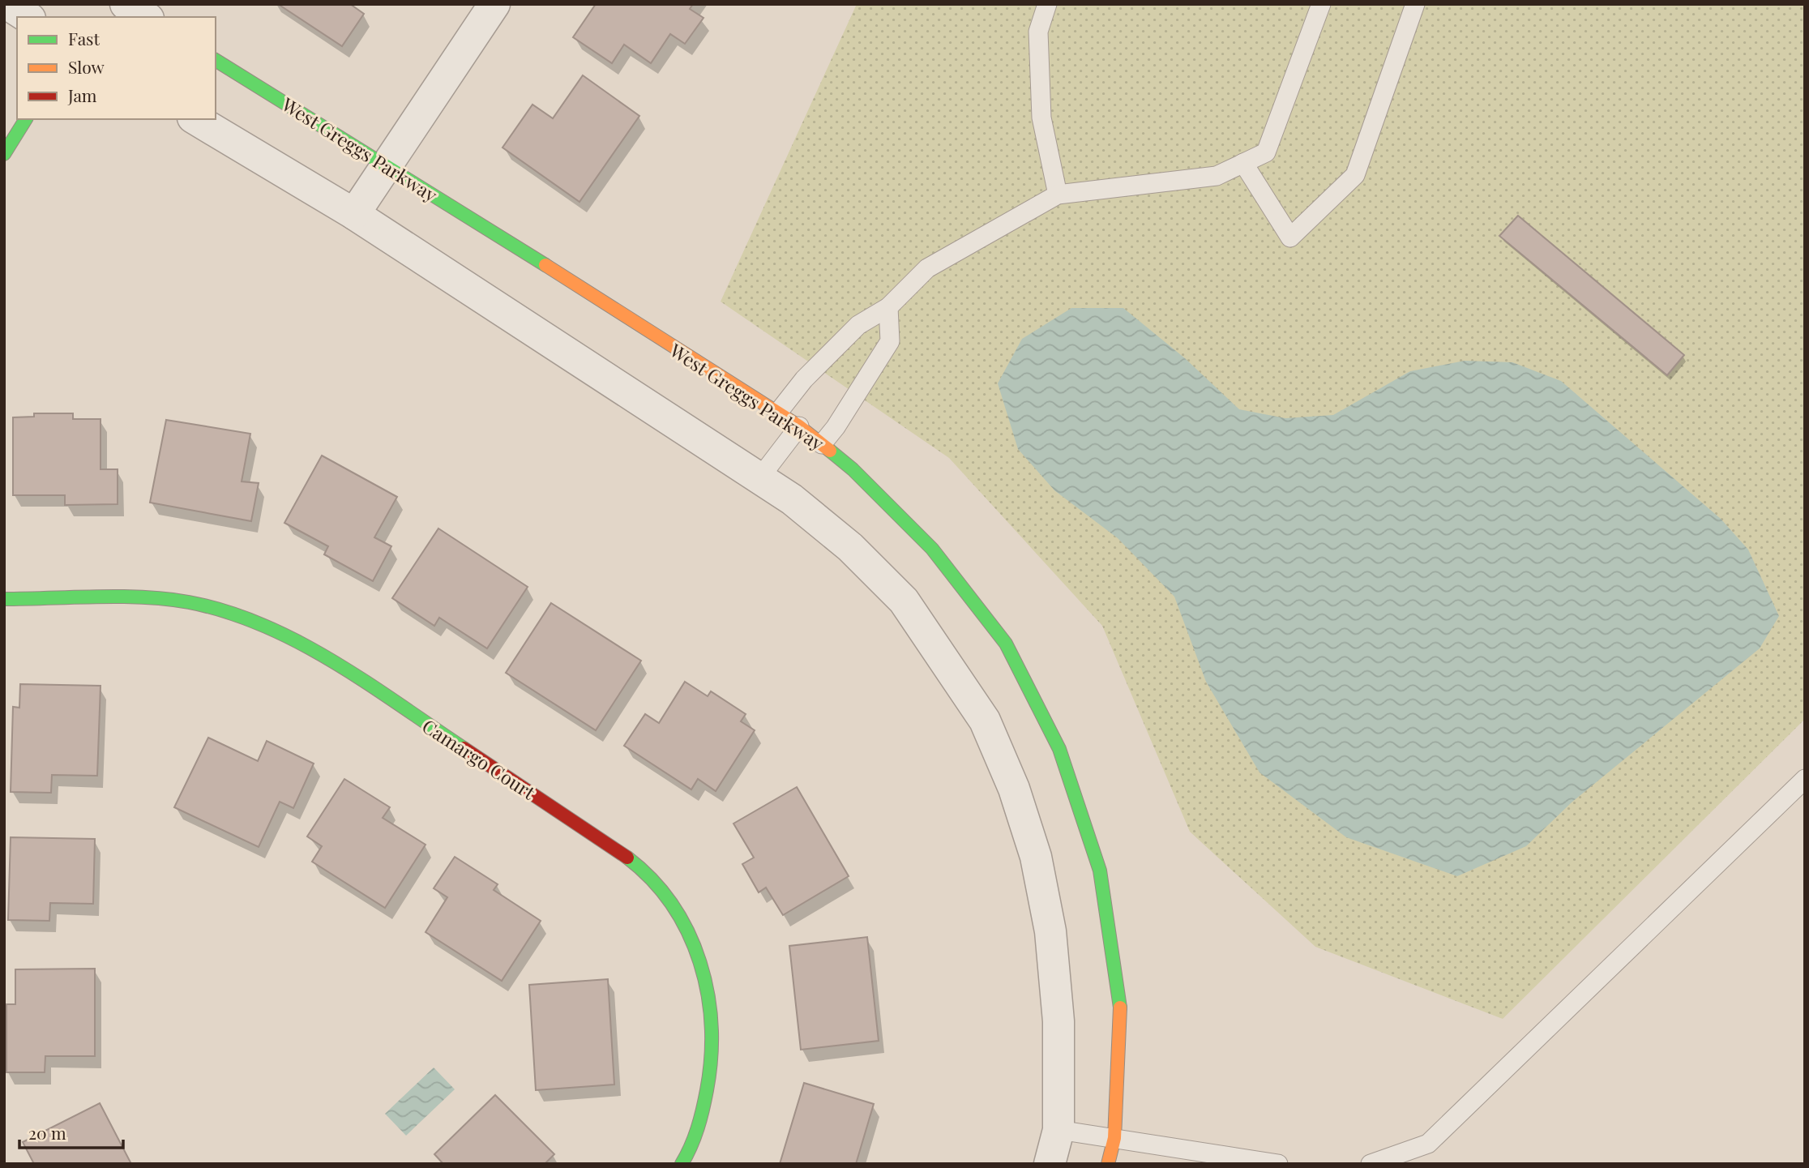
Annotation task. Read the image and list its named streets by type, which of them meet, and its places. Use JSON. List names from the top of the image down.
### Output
{
  "streets": {
    "street": ["West Greggs Parkway", "Camargo Court"]
  },
  "legend": ["Fast", "Slow", "Jam"],
  "scale_bar": "20 m"
}
